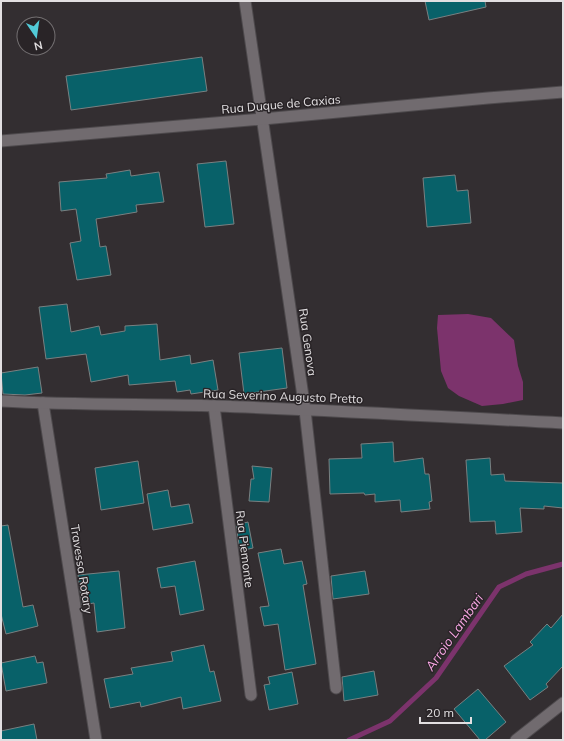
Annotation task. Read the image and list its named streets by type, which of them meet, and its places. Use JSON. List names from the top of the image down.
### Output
{
  "streets": {
    "street": [
      "Rua Duque de Caxias",
      "Rua Genova",
      "Rua Severino Augusto Pretto",
      "Rua Piemonte",
      "Travessa Rotary"
    ]
  },
  "crossings": [
    ["Rua Duque de Caxias", "Rua Genova"],
    ["Rua Genova", "Rua Severino Augusto Pretto"],
    ["Rua Severino Augusto Pretto", "Rua Piemonte"],
    ["Rua Severino Augusto Pretto", "Travessa Rotary"]
  ],
  "water": ["Arroio Lambari"],
  "scale_bar": "20 m",
  "north": "bottom"
}
